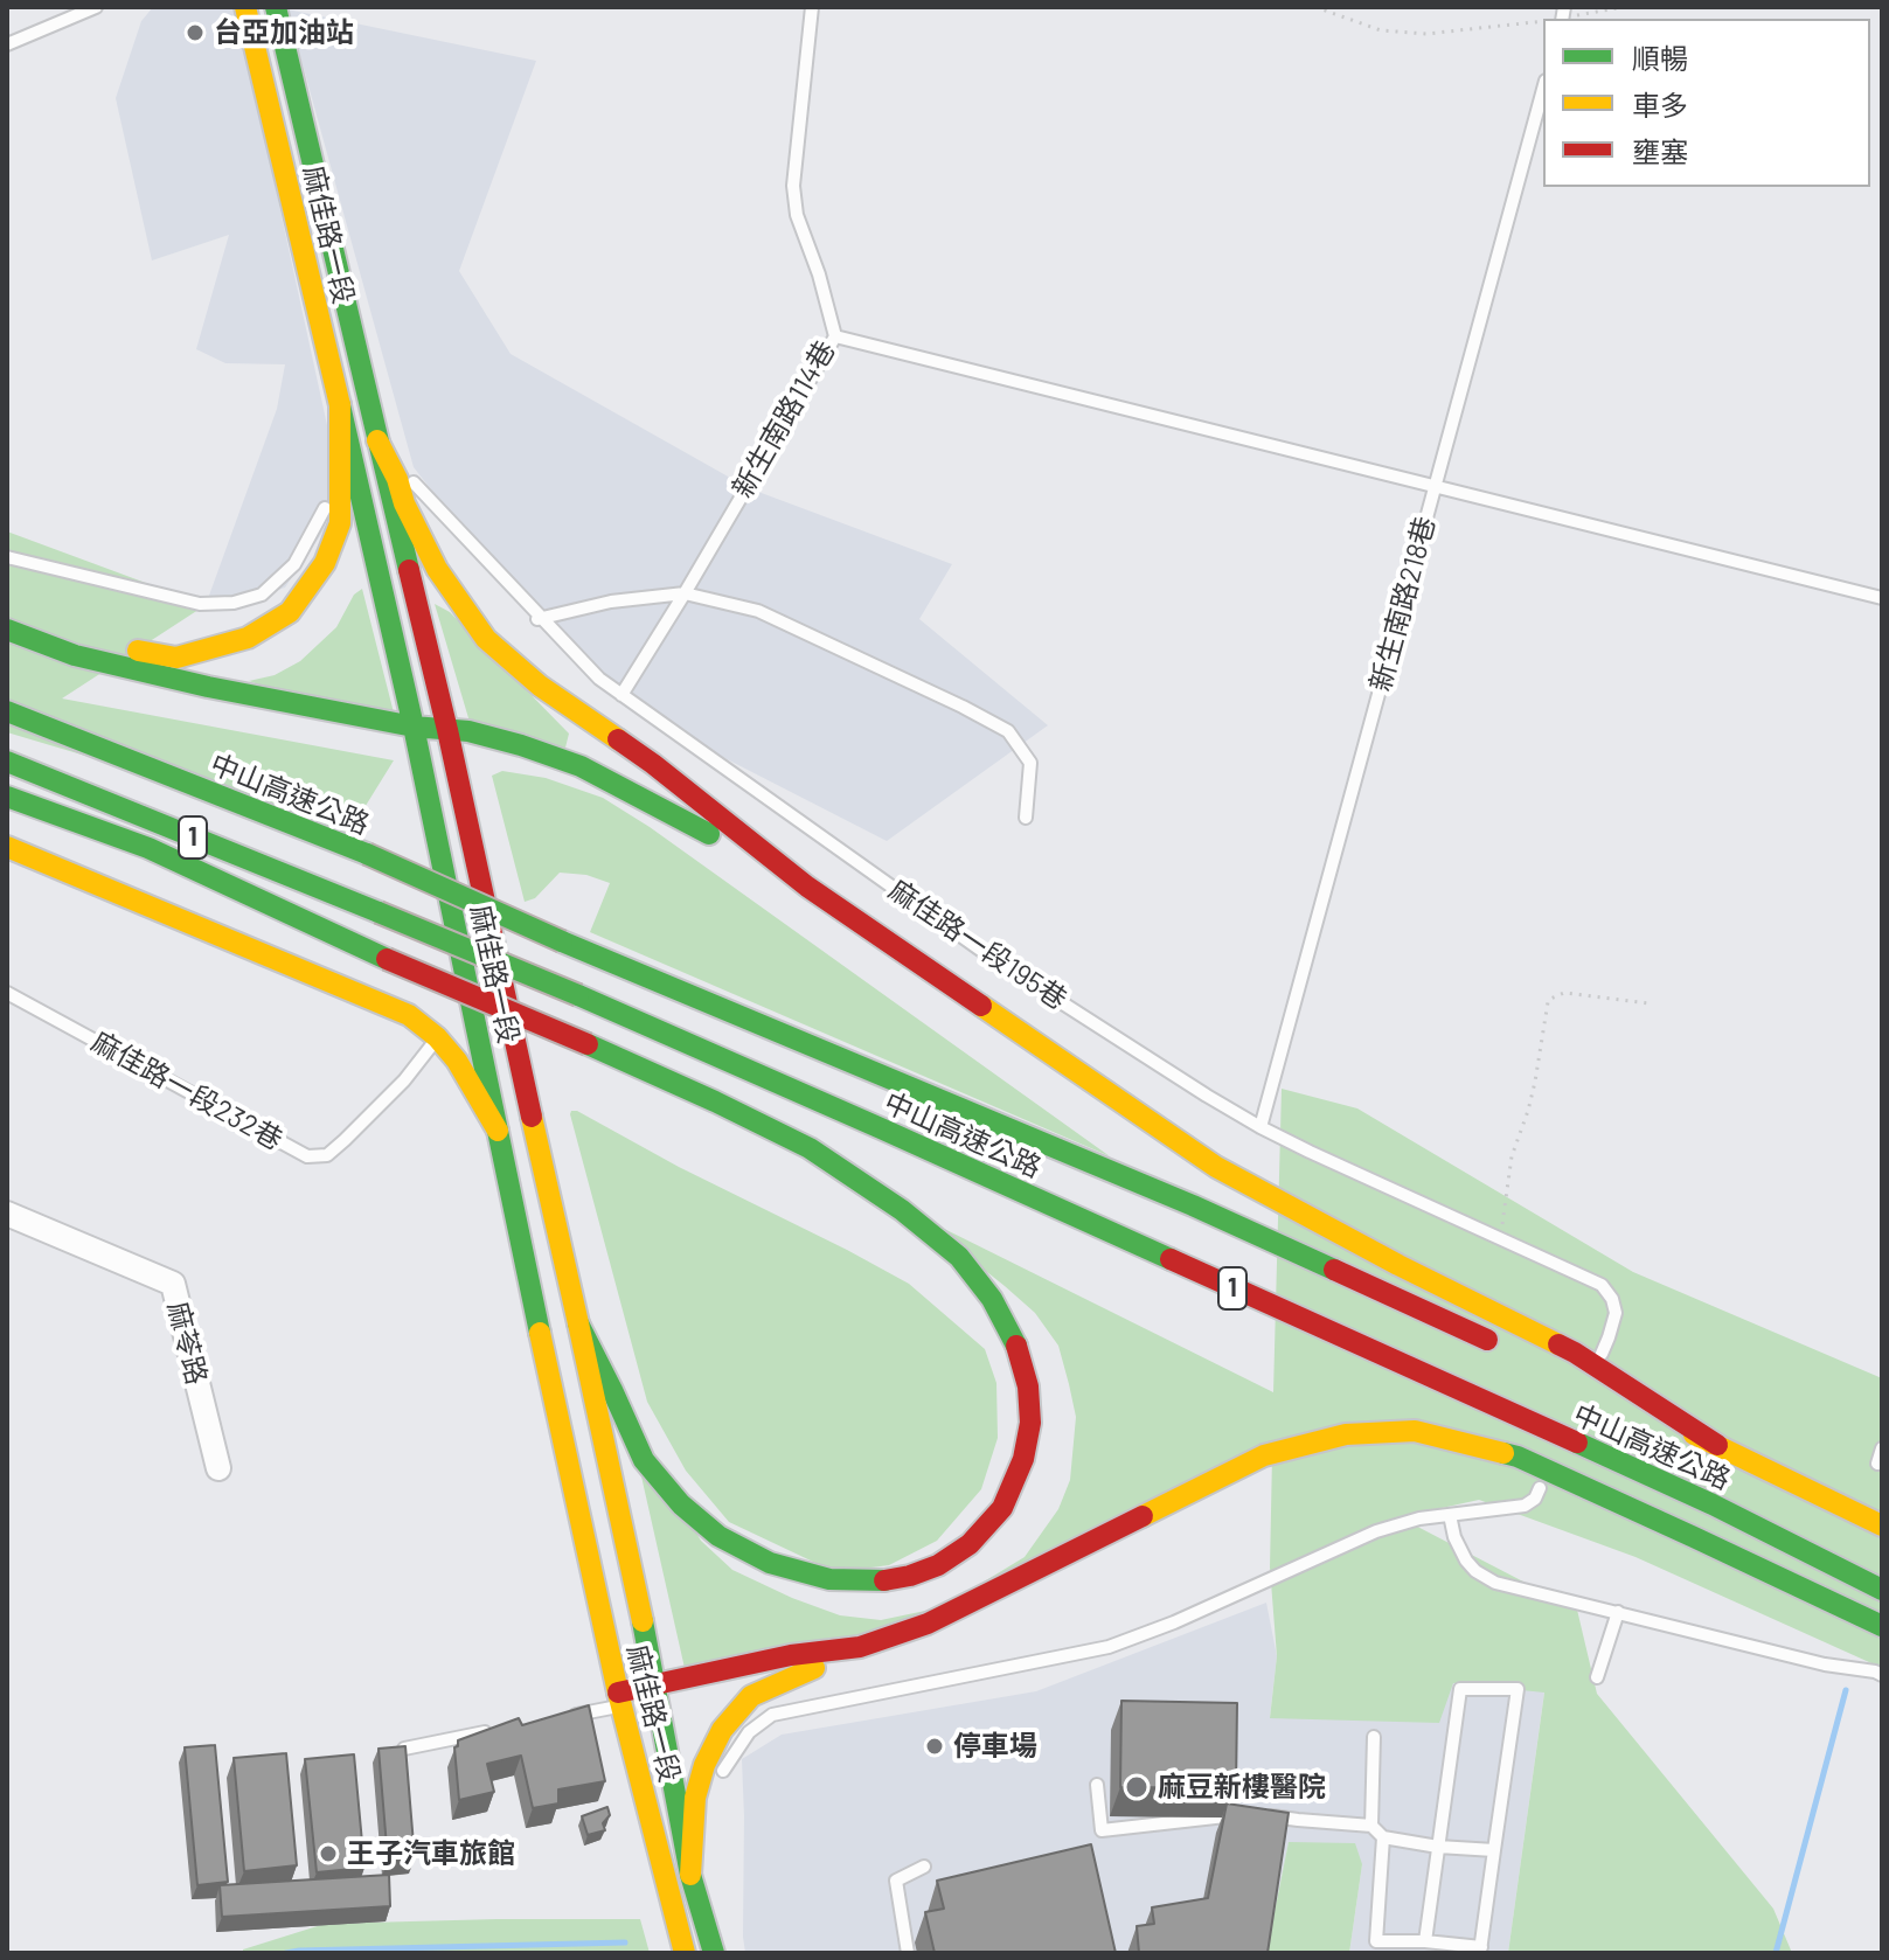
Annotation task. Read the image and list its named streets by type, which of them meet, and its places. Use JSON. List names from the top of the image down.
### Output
{
  "streets": {
    "main road": ["麻佳路一段", "中山高速公路", "1"],
    "street": ["麻苓路"],
    "lane": [
      "新生南路114巷",
      "新生南路218巷",
      "麻佳路一段195巷",
      "麻佳路一段232巷"
    ]
  },
  "crossings": [
    ["麻佳路一段", "麻佳路一段195巷"],
    ["新生南路114巷", "麻佳路一段195巷"],
    ["新生南路218巷", "麻佳路一段195巷"]
  ],
  "places": [
    "台亞加油站",
    "停車場",
    "麻豆新樓醫院",
    "王子汽車旅館"
  ],
  "legend": ["順暢", "車多", "壅塞"]
}
